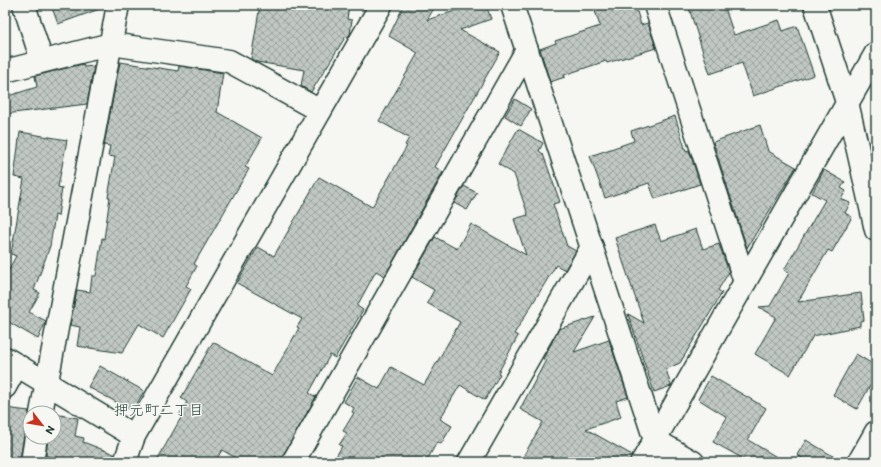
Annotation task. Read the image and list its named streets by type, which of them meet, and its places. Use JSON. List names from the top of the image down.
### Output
{
  "districts": ["押元町二丁目"],
  "north": "bottom right"
}
